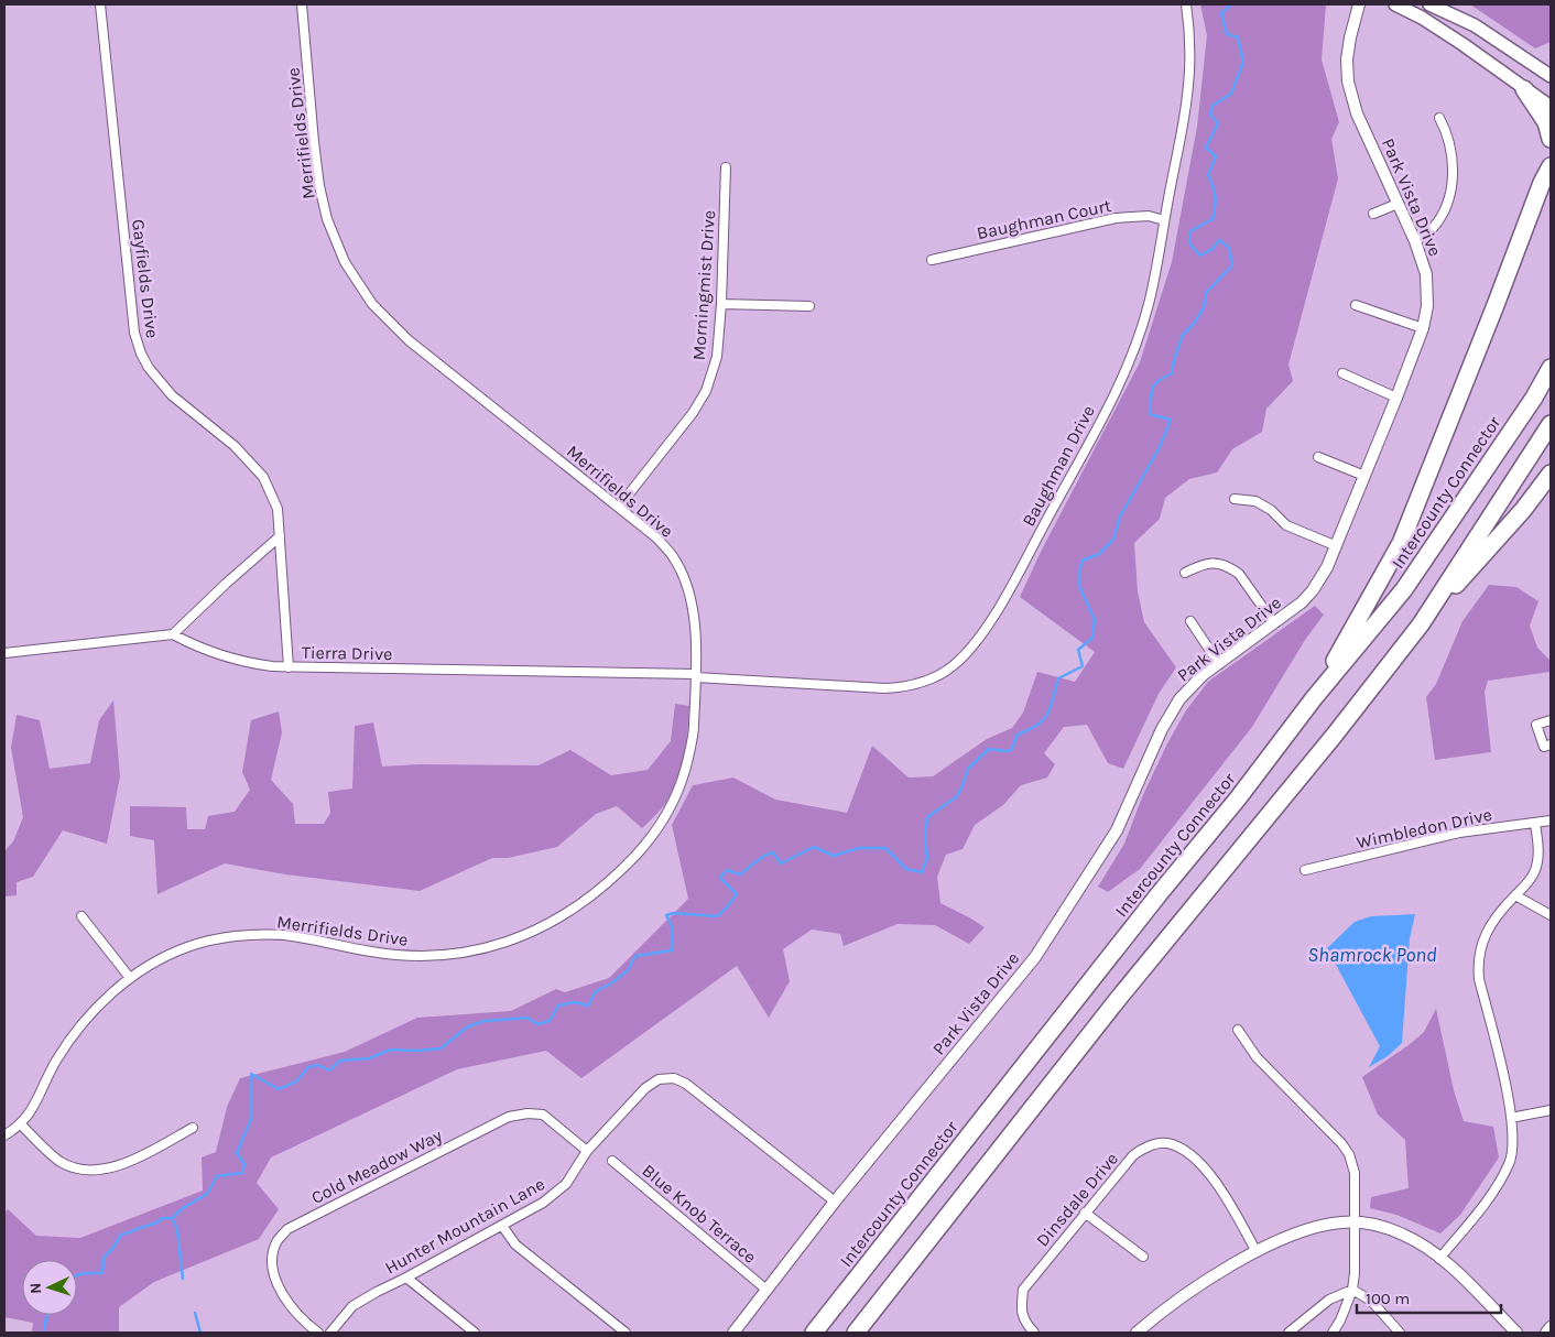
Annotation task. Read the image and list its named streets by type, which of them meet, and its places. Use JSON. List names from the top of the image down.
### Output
{
  "streets": {
    "highway": ["Intercounty Connector"],
    "street": [
      "Merrifields Drive",
      "Park Vista Drive",
      "Baughman Court",
      "Gayfields Drive",
      "Morningmist Drive",
      "Baughman Drive",
      "Tierra Drive",
      "Wimbledon Drive",
      "Cold Meadow Way",
      "Dinsdale Drive",
      "Blue Knob Terrace",
      "Hunter Mountain Lane"
    ]
  },
  "crossings": [
    ["Merrifields Drive", "Morningmist Drive"],
    ["Merrifields Drive", "Baughman Drive"],
    ["Merrifields Drive", "Tierra Drive"],
    ["Park Vista Drive", "Blue Knob Terrace"],
    ["Park Vista Drive", "Hunter Mountain Lane"],
    ["Baughman Court", "Baughman Drive"],
    ["Gayfields Drive", "Tierra Drive"],
    ["Baughman Drive", "Tierra Drive"],
    ["Cold Meadow Way", "Hunter Mountain Lane"]
  ],
  "water": ["Shamrock Pond"],
  "scale_bar": "100 m",
  "north": "left"
}
